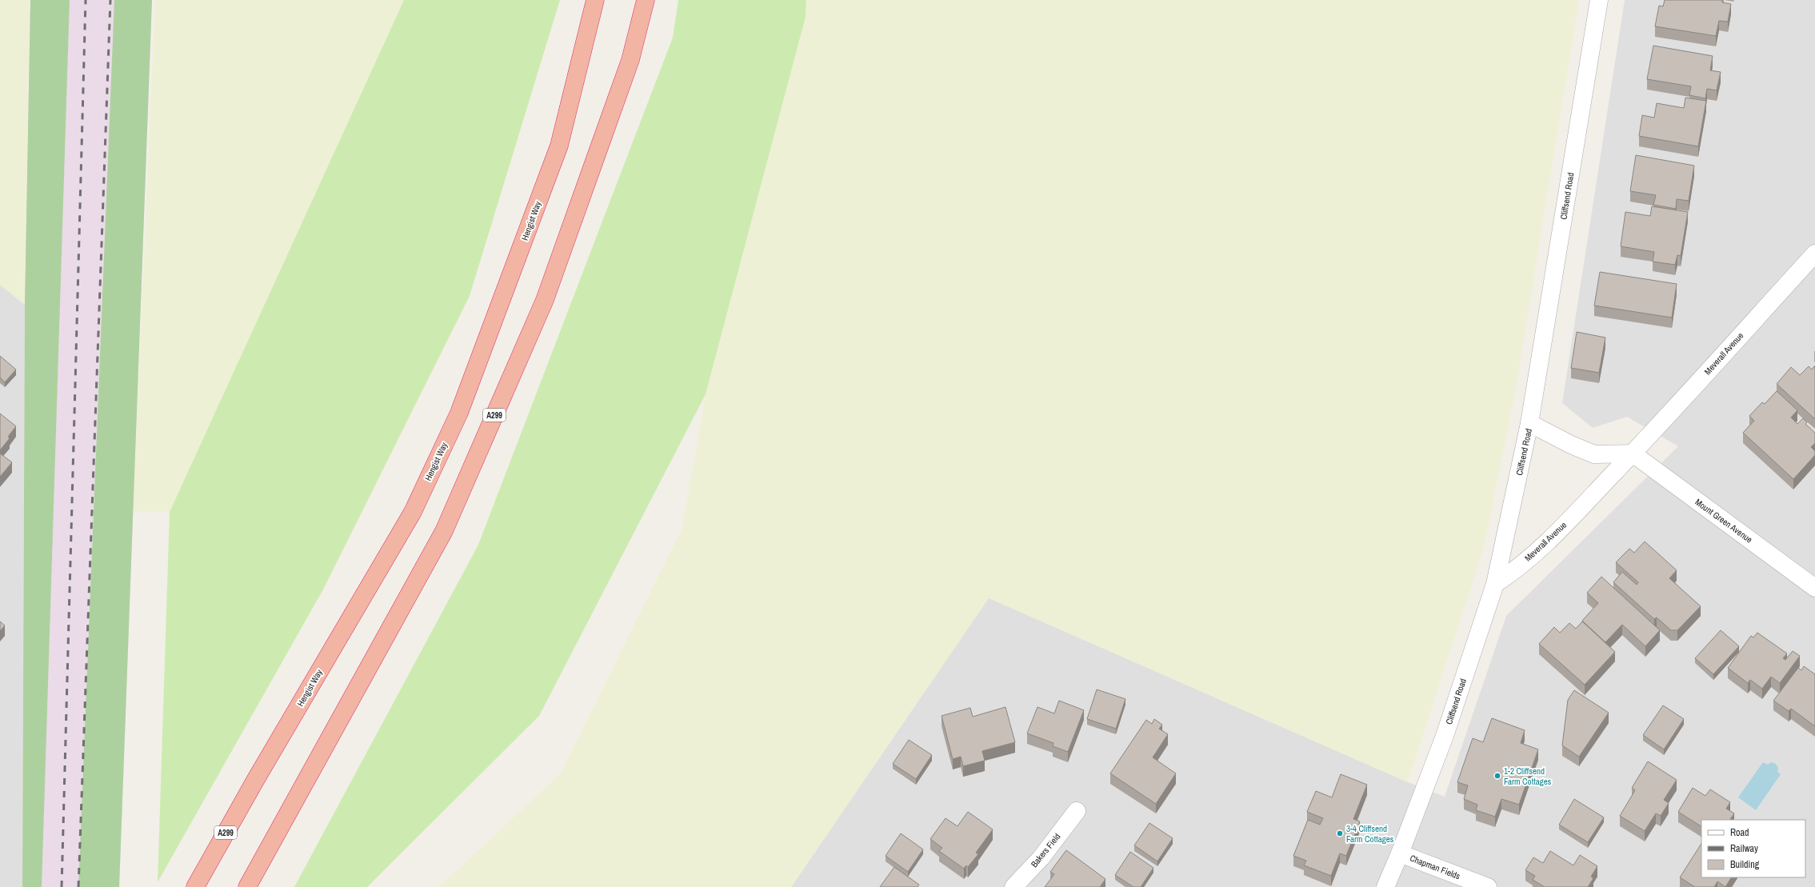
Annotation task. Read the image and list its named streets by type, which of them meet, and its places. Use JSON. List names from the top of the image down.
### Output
{
  "streets": {
    "highway": ["Hengist Way", "A299"],
    "street": [
      "Cliffsend Road",
      "Meverall Avenue",
      "Mount Green Avenue",
      "Bakers Field",
      "Chapman Fields"
    ]
  },
  "crossings": [
    ["Cliffsend Road", "Meverall Avenue"],
    ["Cliffsend Road", "Chapman Fields"],
    ["Meverall Avenue", "Mount Green Avenue"]
  ],
  "places": ["1-2 Cliffsend Farm Cottages", "3-4 Cliffsend Farm Cottages"],
  "legend": ["Road", "Railway", "Building"]
}
